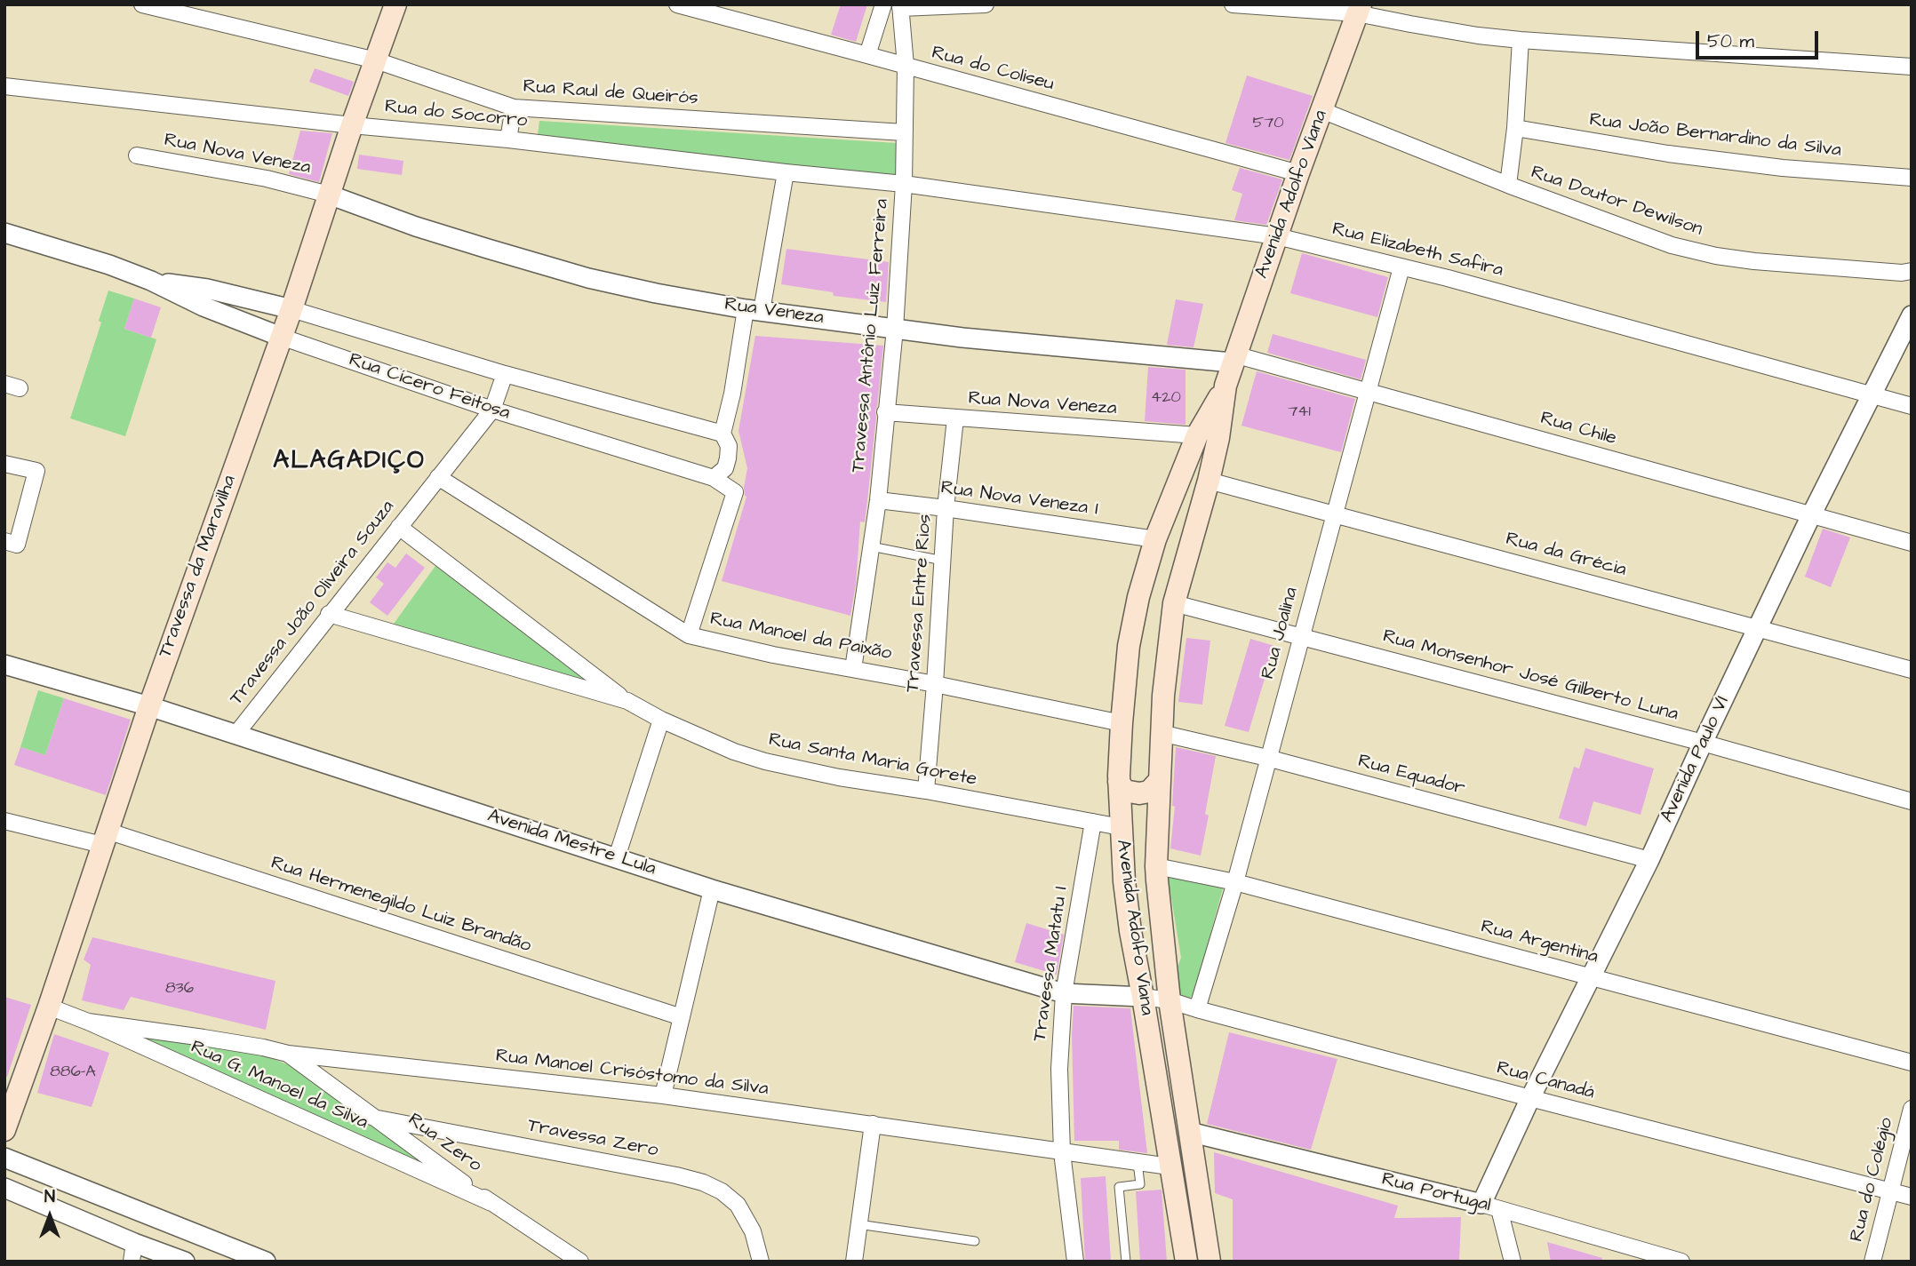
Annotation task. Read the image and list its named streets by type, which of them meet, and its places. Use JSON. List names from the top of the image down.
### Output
{
  "streets": {
    "main road": ["Avenida Adolfo Viana", "Travessa da Maravilha"],
    "street": [
      "Rua do Coliseu",
      "Rua Raul de Queirós",
      "Rua do Socorro",
      "Rua João Bernardino da Silva",
      "Rua Nova Veneza",
      "Rua Doutor Dewilson",
      "Rua Elizabeth Safira",
      "Rua Veneza",
      "Travessa Antônio Luiz Ferreira",
      "Rua Cícero Feitosa",
      "Rua Chile",
      "Rua Nova Veneza I",
      "Rua da Grécia",
      "Travessa João Oliveira Souza",
      "Travessa Entre Rios",
      "Rua Joalina",
      "Rua Manoel da Paixão",
      "Rua Monsenhor José Gilberto Luna",
      "Avenida Paulo VI",
      "Rua Santa Maria Gorete",
      "Rua Equador",
      "Avenida Mestre Lula",
      "Rua Hermenegildo Luiz Brandão",
      "Rua Argentina",
      "Travessa Matatu I",
      "Rua Manoel Crisóstomo da Silva",
      "Rua Canadá",
      "Rua G. Manoel da Silva",
      "Travessa Zero",
      "Rua Zero",
      "Rua do Colégio",
      "Rua Portugal"
    ]
  },
  "crossings": [
    ["Rua do Coliseu", "Avenida Adolfo Viana"],
    ["Rua do Coliseu", "Travessa Antônio Luiz Ferreira"],
    ["Rua Raul de Queirós", "Travessa Antônio Luiz Ferreira"],
    ["Rua Raul de Queirós", "Travessa da Maravilha"],
    ["Rua do Socorro", "Rua Elizabeth Safira"],
    ["Rua do Socorro", "Travessa Antônio Luiz Ferreira"],
    ["Rua do Socorro", "Travessa da Maravilha"],
    ["Rua Nova Veneza", "Avenida Adolfo Viana"],
    ["Rua Nova Veneza", "Rua Veneza"],
    ["Rua Nova Veneza", "Travessa Antônio Luiz Ferreira"],
    ["Rua Nova Veneza", "Travessa da Maravilha"],
    ["Rua Nova Veneza", "Travessa Entre Rios"],
    ["Avenida Adolfo Viana", "Rua Doutor Dewilson"],
    ["Avenida Adolfo Viana", "Rua Elizabeth Safira"],
    ["Avenida Adolfo Viana", "Rua Veneza"],
    ["Avenida Adolfo Viana", "Rua Chile"],
    ["Avenida Adolfo Viana", "Rua Nova Veneza I"],
    ["Avenida Adolfo Viana", "Rua da Grécia"],
    ["Avenida Adolfo Viana", "Rua Manoel da Paixão"],
    ["Avenida Adolfo Viana", "Rua Monsenhor José Gilberto Luna"],
    ["Avenida Adolfo Viana", "Rua Santa Maria Gorete"],
    ["Avenida Adolfo Viana", "Rua Equador"],
    ["Avenida Adolfo Viana", "Avenida Mestre Lula"],
    ["Avenida Adolfo Viana", "Rua Argentina"],
    ["Avenida Adolfo Viana", "Rua Manoel Crisóstomo da Silva"],
    ["Avenida Adolfo Viana", "Rua Canadá"],
    ["Avenida Adolfo Viana", "Rua Portugal"],
    ["Rua Elizabeth Safira", "Travessa Antônio Luiz Ferreira"],
    ["Rua Elizabeth Safira", "Rua Joalina"],
    ["Rua Elizabeth Safira", "Avenida Paulo VI"],
    ["Rua Veneza", "Travessa Antônio Luiz Ferreira"],
    ["Rua Veneza", "Rua Chile"],
    ["Rua Veneza", "Travessa da Maravilha"],
    ["Travessa Antônio Luiz Ferreira", "Rua Nova Veneza I"],
    ["Travessa Antônio Luiz Ferreira", "Rua Manoel da Paixão"],
    ["Rua Cícero Feitosa", "Travessa da Maravilha"],
    ["Rua Cícero Feitosa", "Travessa João Oliveira Souza"],
    ["Rua Chile", "Rua Joalina"],
    ["Rua Chile", "Avenida Paulo VI"],
    ["Rua Nova Veneza I", "Travessa Entre Rios"],
    ["Rua da Grécia", "Rua Joalina"],
    ["Rua da Grécia", "Avenida Paulo VI"],
    ["Travessa da Maravilha", "Avenida Mestre Lula"],
    ["Travessa da Maravilha", "Rua Hermenegildo Luiz Brandão"],
    ["Travessa da Maravilha", "Rua G. Manoel da Silva"],
    ["Travessa João Oliveira Souza", "Rua Manoel da Paixão"],
    ["Travessa João Oliveira Souza", "Rua Santa Maria Gorete"],
    ["Travessa João Oliveira Souza", "Avenida Mestre Lula"],
    ["Travessa Entre Rios", "Rua Manoel da Paixão"],
    ["Travessa Entre Rios", "Rua Santa Maria Gorete"],
    ["Rua Joalina", "Rua Monsenhor José Gilberto Luna"],
    ["Rua Joalina", "Rua Equador"],
    ["Rua Joalina", "Rua Argentina"],
    ["Rua Joalina", "Rua Canadá"],
    ["Rua Monsenhor José Gilberto Luna", "Avenida Paulo VI"],
    ["Avenida Paulo VI", "Rua Equador"],
    ["Avenida Paulo VI", "Rua Argentina"],
    ["Avenida Paulo VI", "Rua Canadá"],
    ["Avenida Paulo VI", "Rua Portugal"],
    ["Rua Santa Maria Gorete", "Travessa Matatu I"],
    ["Avenida Mestre Lula", "Travessa Matatu I"],
    ["Avenida Mestre Lula", "Rua Canadá"],
    ["Travessa Matatu I", "Rua Manoel Crisóstomo da Silva"],
    ["Rua Manoel Crisóstomo da Silva", "Rua G. Manoel da Silva"],
    ["Rua Manoel Crisóstomo da Silva", "Rua Zero"],
    ["Rua Canadá", "Rua do Colégio"],
    ["Rua G. Manoel da Silva", "Rua Zero"],
    ["Travessa Zero", "Rua Zero"]
  ],
  "districts": ["ALAGADIÇO"],
  "house_numbers": [
    "570",
    "420",
    "741",
    "836",
    "886-A"
  ],
  "scale_bar": "50 m",
  "north": "top"
}
